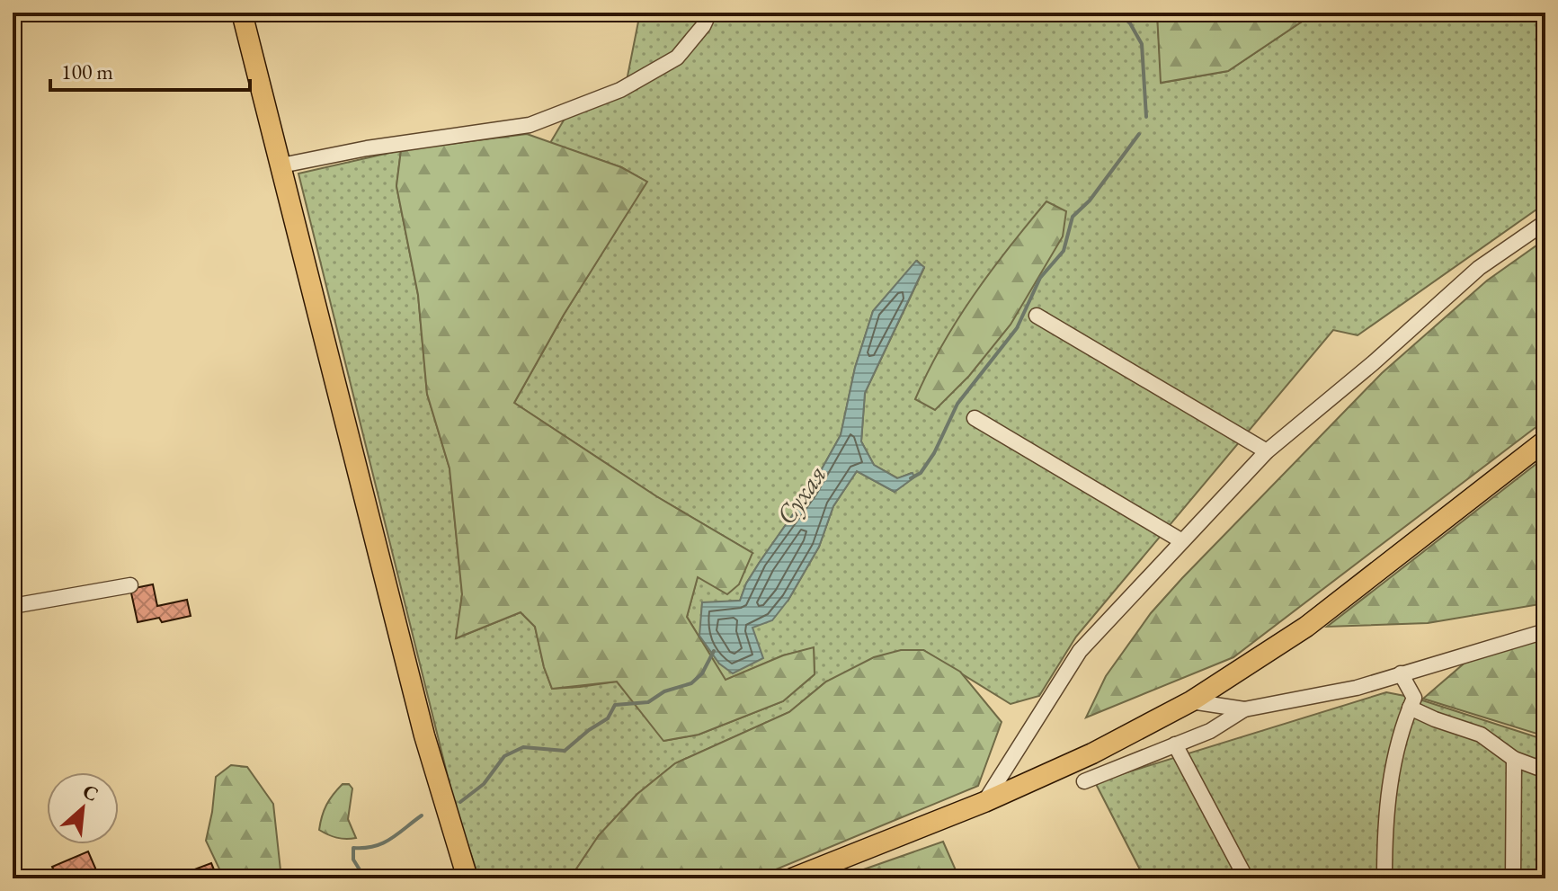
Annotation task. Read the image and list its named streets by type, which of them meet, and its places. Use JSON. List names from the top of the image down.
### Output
{
  "water": ["Сухая"],
  "scale_bar": "100 m",
  "north": "top right"
}
